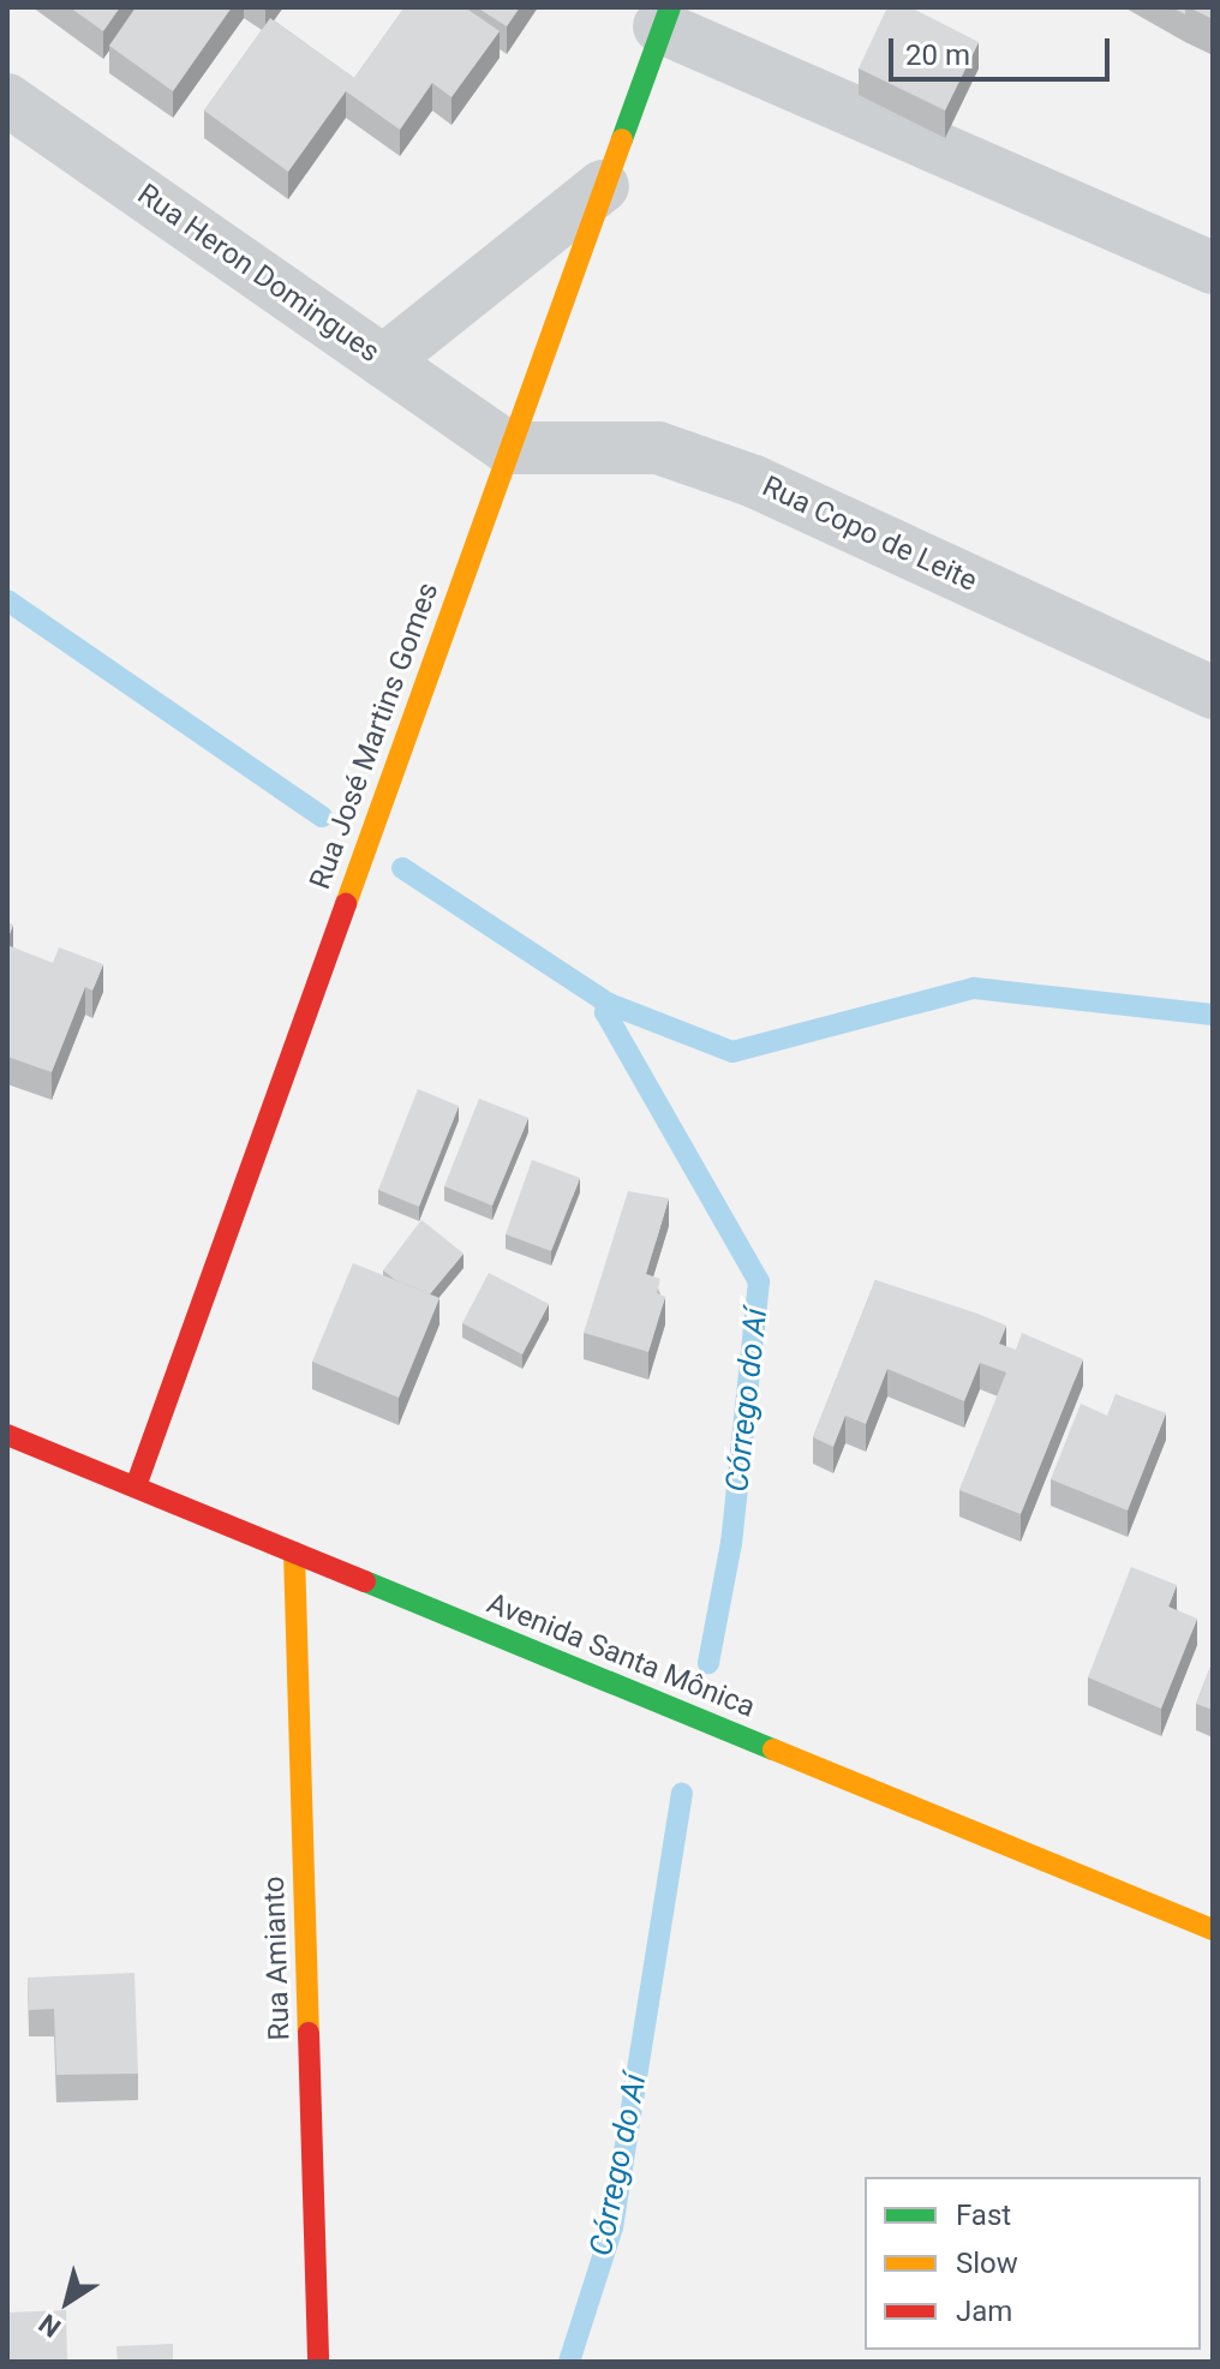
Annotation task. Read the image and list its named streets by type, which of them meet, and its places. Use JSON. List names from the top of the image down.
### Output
{
  "streets": {
    "street": [
      "Rua Heron Domingues",
      "Rua Copo de Leite",
      "Rua José Martins Gomes",
      "Avenida Santa Mônica",
      "Rua Amianto"
    ]
  },
  "crossings": [
    ["Rua Heron Domingues", "Rua Copo de Leite"],
    ["Rua Heron Domingues", "Rua José Martins Gomes"],
    ["Rua Copo de Leite", "Rua José Martins Gomes"],
    ["Rua José Martins Gomes", "Avenida Santa Mônica"],
    ["Avenida Santa Mônica", "Rua Amianto"]
  ],
  "water": ["Córrego do Aí"],
  "legend": ["Fast", "Slow", "Jam"],
  "scale_bar": "20 m",
  "north": "bottom left"
}
